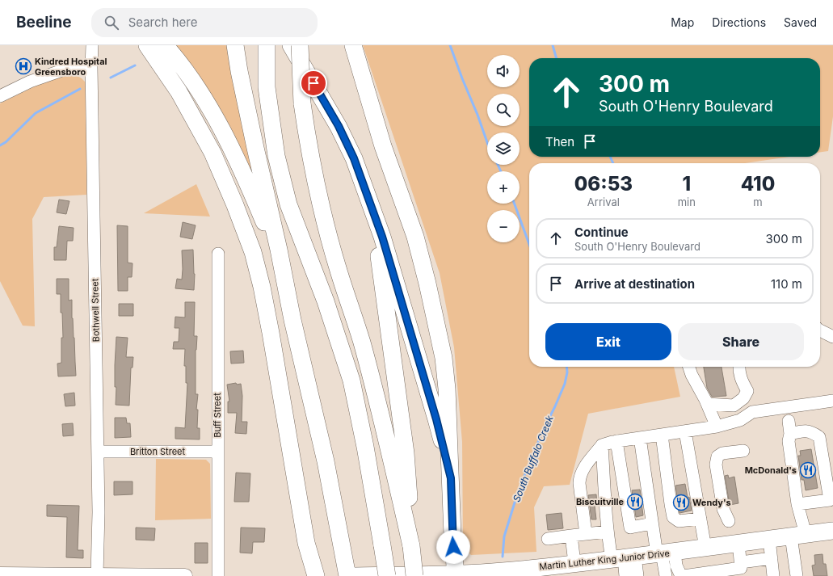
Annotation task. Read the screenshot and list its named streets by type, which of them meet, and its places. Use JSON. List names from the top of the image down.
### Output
{
  "streets": {
    "highway": ["Martin Luther King Junior Drive"],
    "street": ["Bothwell Street", "Buff Street", "Britton Street"]
  },
  "crossings": [
    ["Bothwell Street", "Britton Street"],
    ["Buff Street", "Britton Street"]
  ],
  "water": ["South Buffalo Creek"],
  "places": {
    "hospital": ["Kindred Hospital Greensboro"],
    "restaurant": ["McDonald's", "Biscuitville", "Wendy's"]
  },
  "page": {
    "header": "Beeline",
    "search": "Search here",
    "nav": ["Map", "Directions", "Saved"],
    "map_buttons": ["+", "−"],
    "turn": ["300 m", "South O'Henry Boulevard"],
    "then": "Then",
    "eta": [
      "06:53",
      "Arrival",
      "1",
      "min",
      "410",
      "m"
    ],
    "list": [
      {
        "name": "Continue",
        "note": "South O'Henry Boulevard",
        "value": "300 m"
      },
      {
        "name": "Arrive at destination",
        "value": "110 m"
      }
    ],
    "buttons": ["Exit", "Share"]
  }
}
